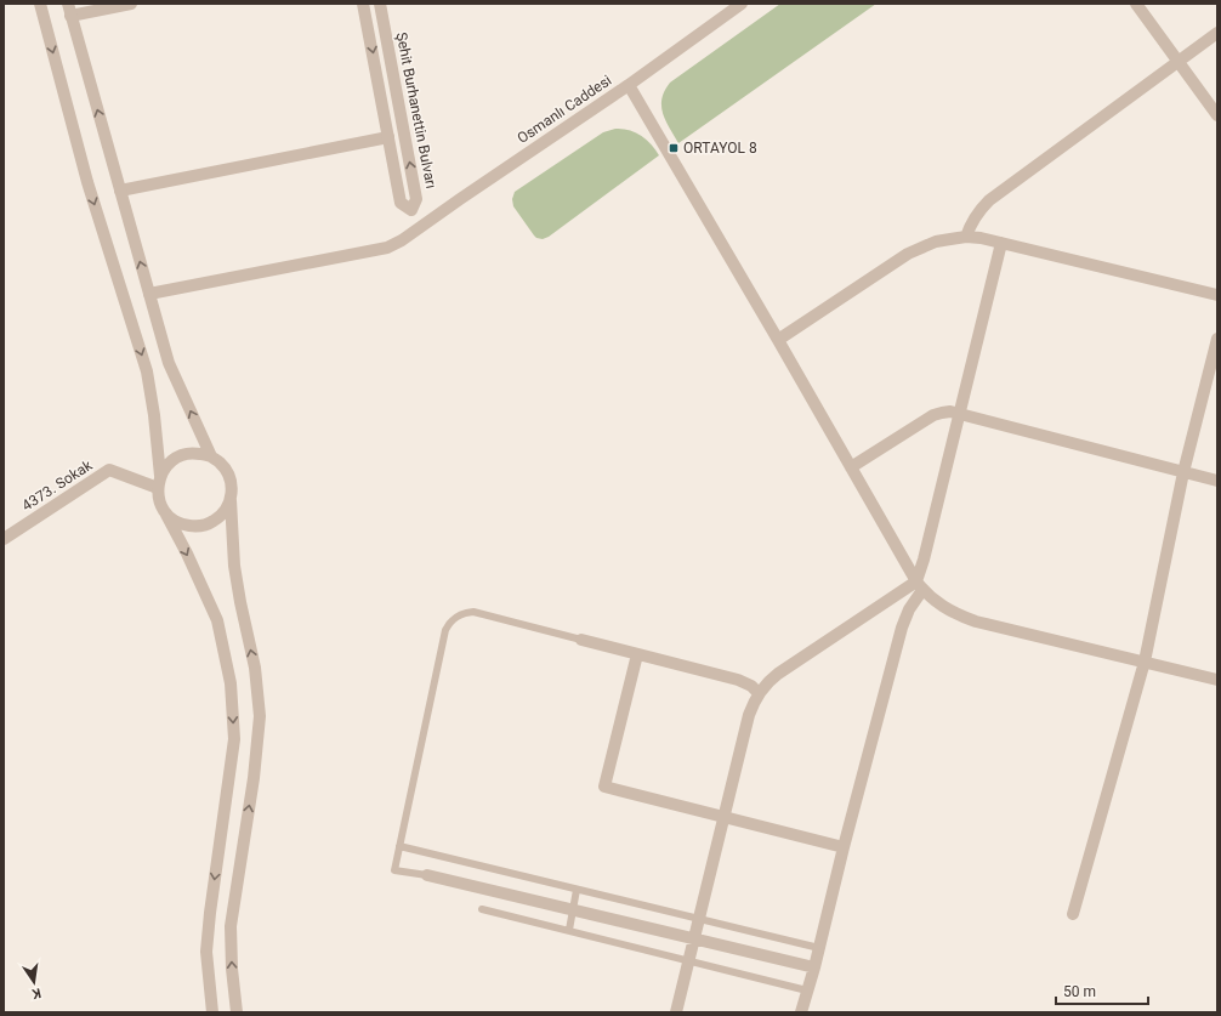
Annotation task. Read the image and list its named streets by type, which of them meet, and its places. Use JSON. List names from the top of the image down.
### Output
{
  "streets": {
    "street": ["Osmanlı Caddesi", "Şehit Burhanettin Bulvarı", "4373. Sokak"]
  },
  "places": {
    "transit": ["ORTAYOL 8"]
  },
  "scale_bar": "50 m",
  "north": "bottom"
}
